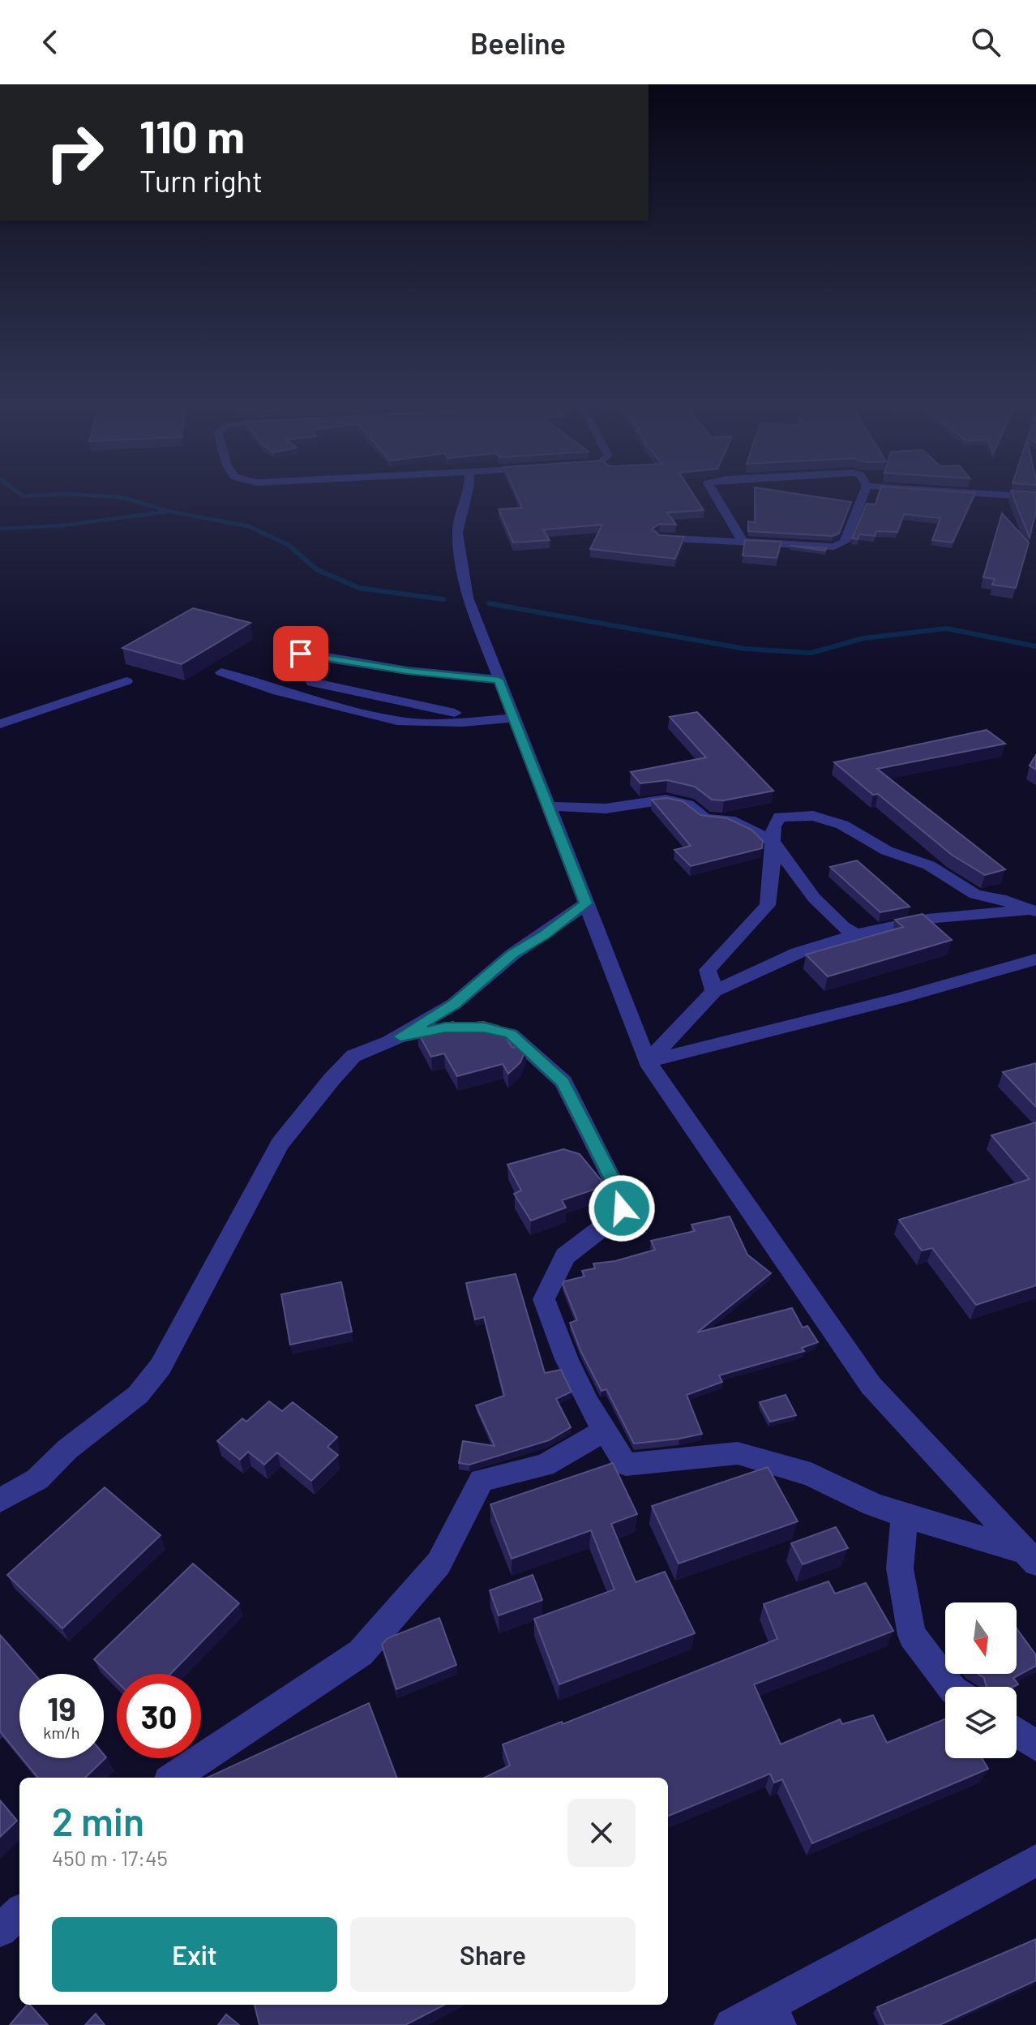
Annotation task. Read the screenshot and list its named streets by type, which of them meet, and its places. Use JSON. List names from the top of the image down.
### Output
{
  "north": "bottom",
  "page": {
    "header": "Beeline",
    "turn": ["110 m", "Turn right"],
    "speed": "19 km/h",
    "limit": "30",
    "heading": ["2 min", "450 m · 17:45"],
    "buttons": ["Exit", "Share"]
  }
}
